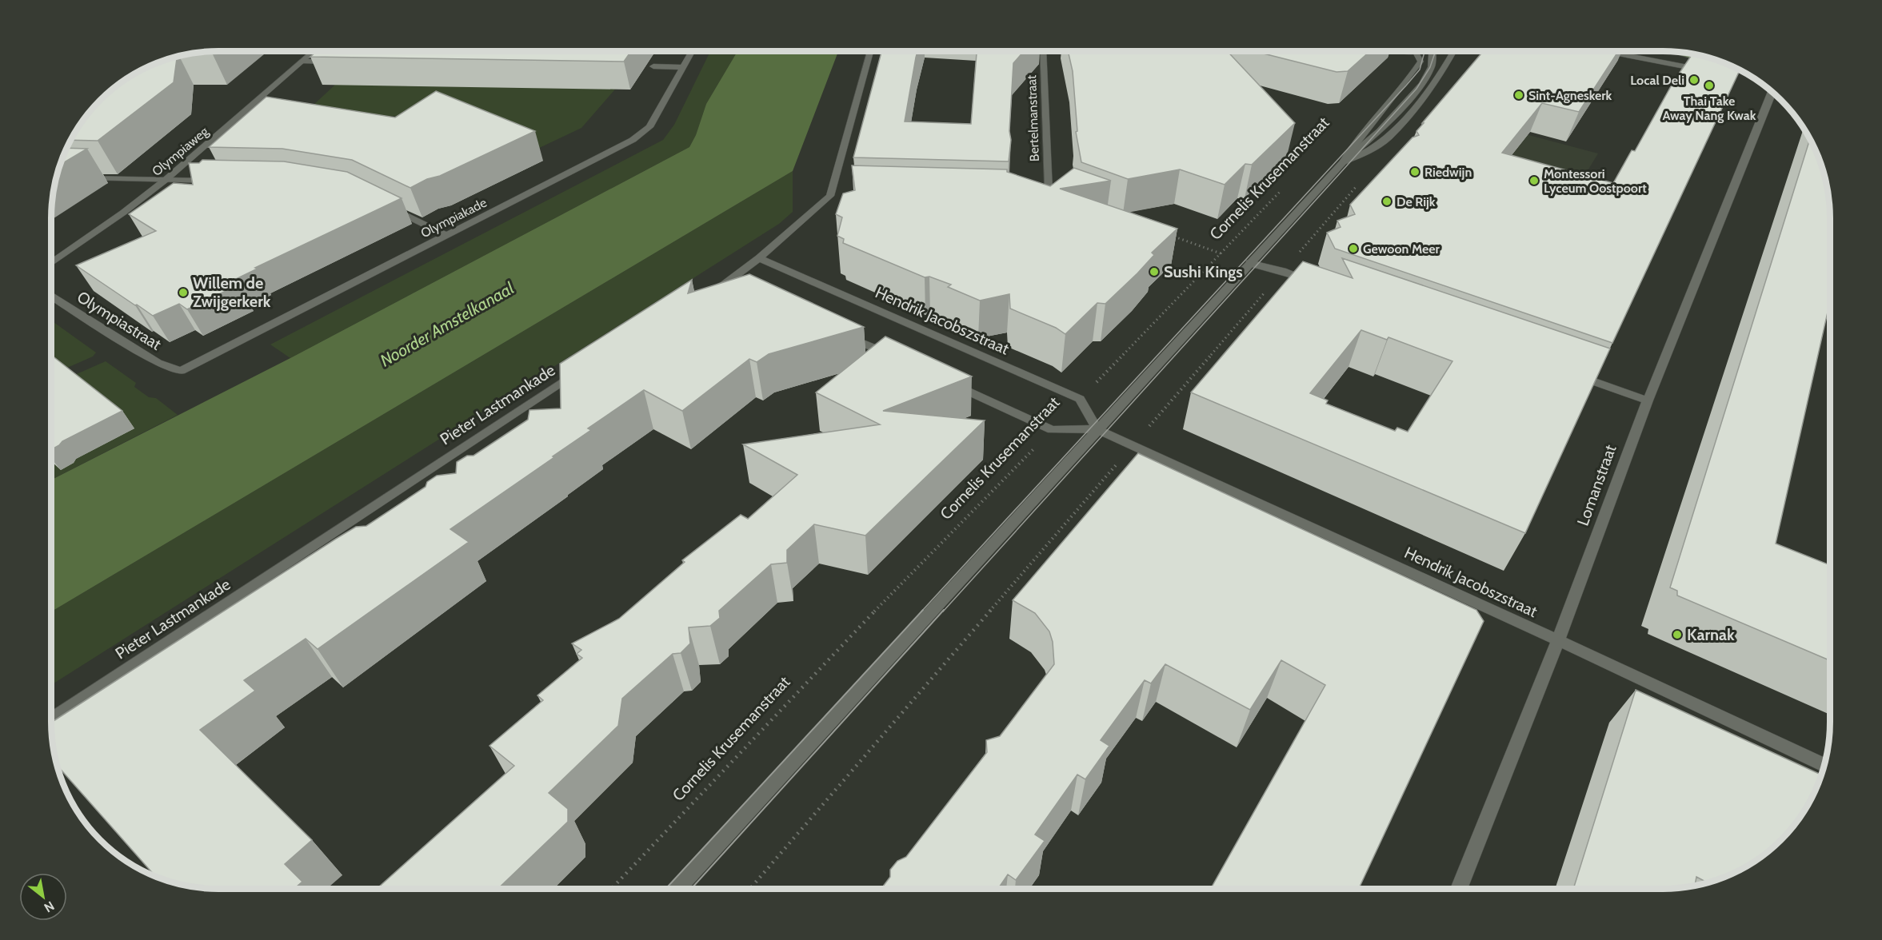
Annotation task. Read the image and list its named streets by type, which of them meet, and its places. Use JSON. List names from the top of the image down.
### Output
{
  "streets": {
    "street": [
      "Bertelmanstraat",
      "Olympiaweg",
      "Olympiakade",
      "Olympiastraat",
      "Hendrik Jacobszstraat",
      "Pieter Lastmankade",
      "Lomanstraat"
    ],
    "path": ["Cornelis Krusemanstraat"]
  },
  "crossings": [
    ["Cornelis Krusemanstraat", "Hendrik Jacobszstraat"],
    ["Olympiakade", "Olympiastraat"],
    ["Hendrik Jacobszstraat", "Lomanstraat"]
  ],
  "water": ["Noorder Amstelkanaal"],
  "places": [
    "Local Deli",
    "Thai Take Away Nang Kwak",
    "Sint-Agneskerk",
    "Riedwijn",
    "Montessori Lyceum Oostpoort",
    "De Rijk",
    "Gewoon Meer",
    "Sushi Kings",
    "Willem de Zwijgerkerk",
    "Karnak"
  ],
  "north": "bottom right"
}
